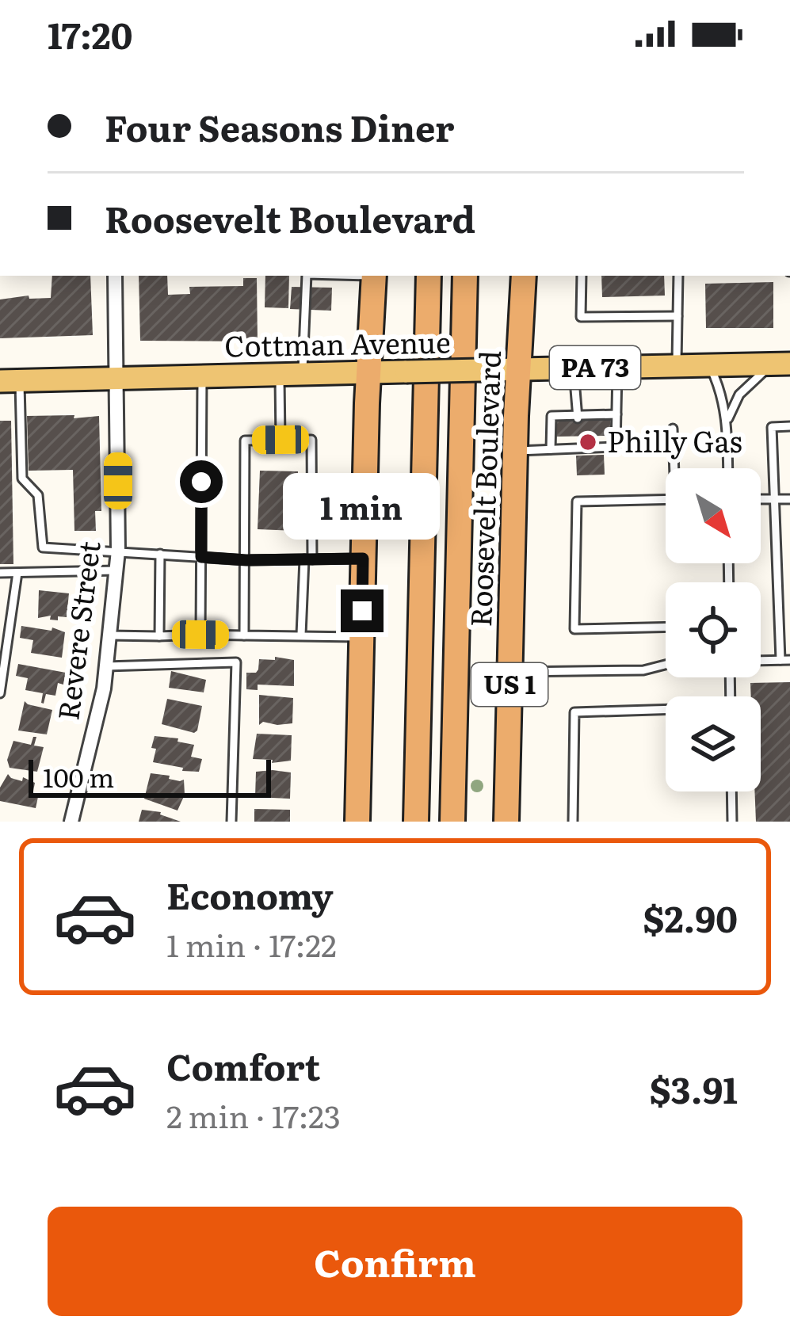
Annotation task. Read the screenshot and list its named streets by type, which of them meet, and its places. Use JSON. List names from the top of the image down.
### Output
{
  "streets": {
    "highway": ["Roosevelt Boulevard", "US 1"],
    "main road": ["Cottman Avenue", "PA 73"],
    "street": ["Revere Street"]
  },
  "crossings": [
    ["Cottman Avenue", "Roosevelt Boulevard"],
    ["Cottman Avenue", "Revere Street"]
  ],
  "places": ["Philly Gas"],
  "scale_bar": "100 m",
  "north": "bottom right",
  "page": {
    "status": "17:20",
    "banner": ["Four Seasons Diner", "Roosevelt Boulevard"],
    "bubble": "1 min",
    "scale": "100 m",
    "list": [
      {
        "name": "Economy",
        "note": "1 min · 17:22",
        "value": "$2.90"
      },
      {
        "name": "Comfort",
        "note": "2 min · 17:23",
        "value": "$3.91"
      }
    ],
    "buttons": "Confirm"
  }
}
